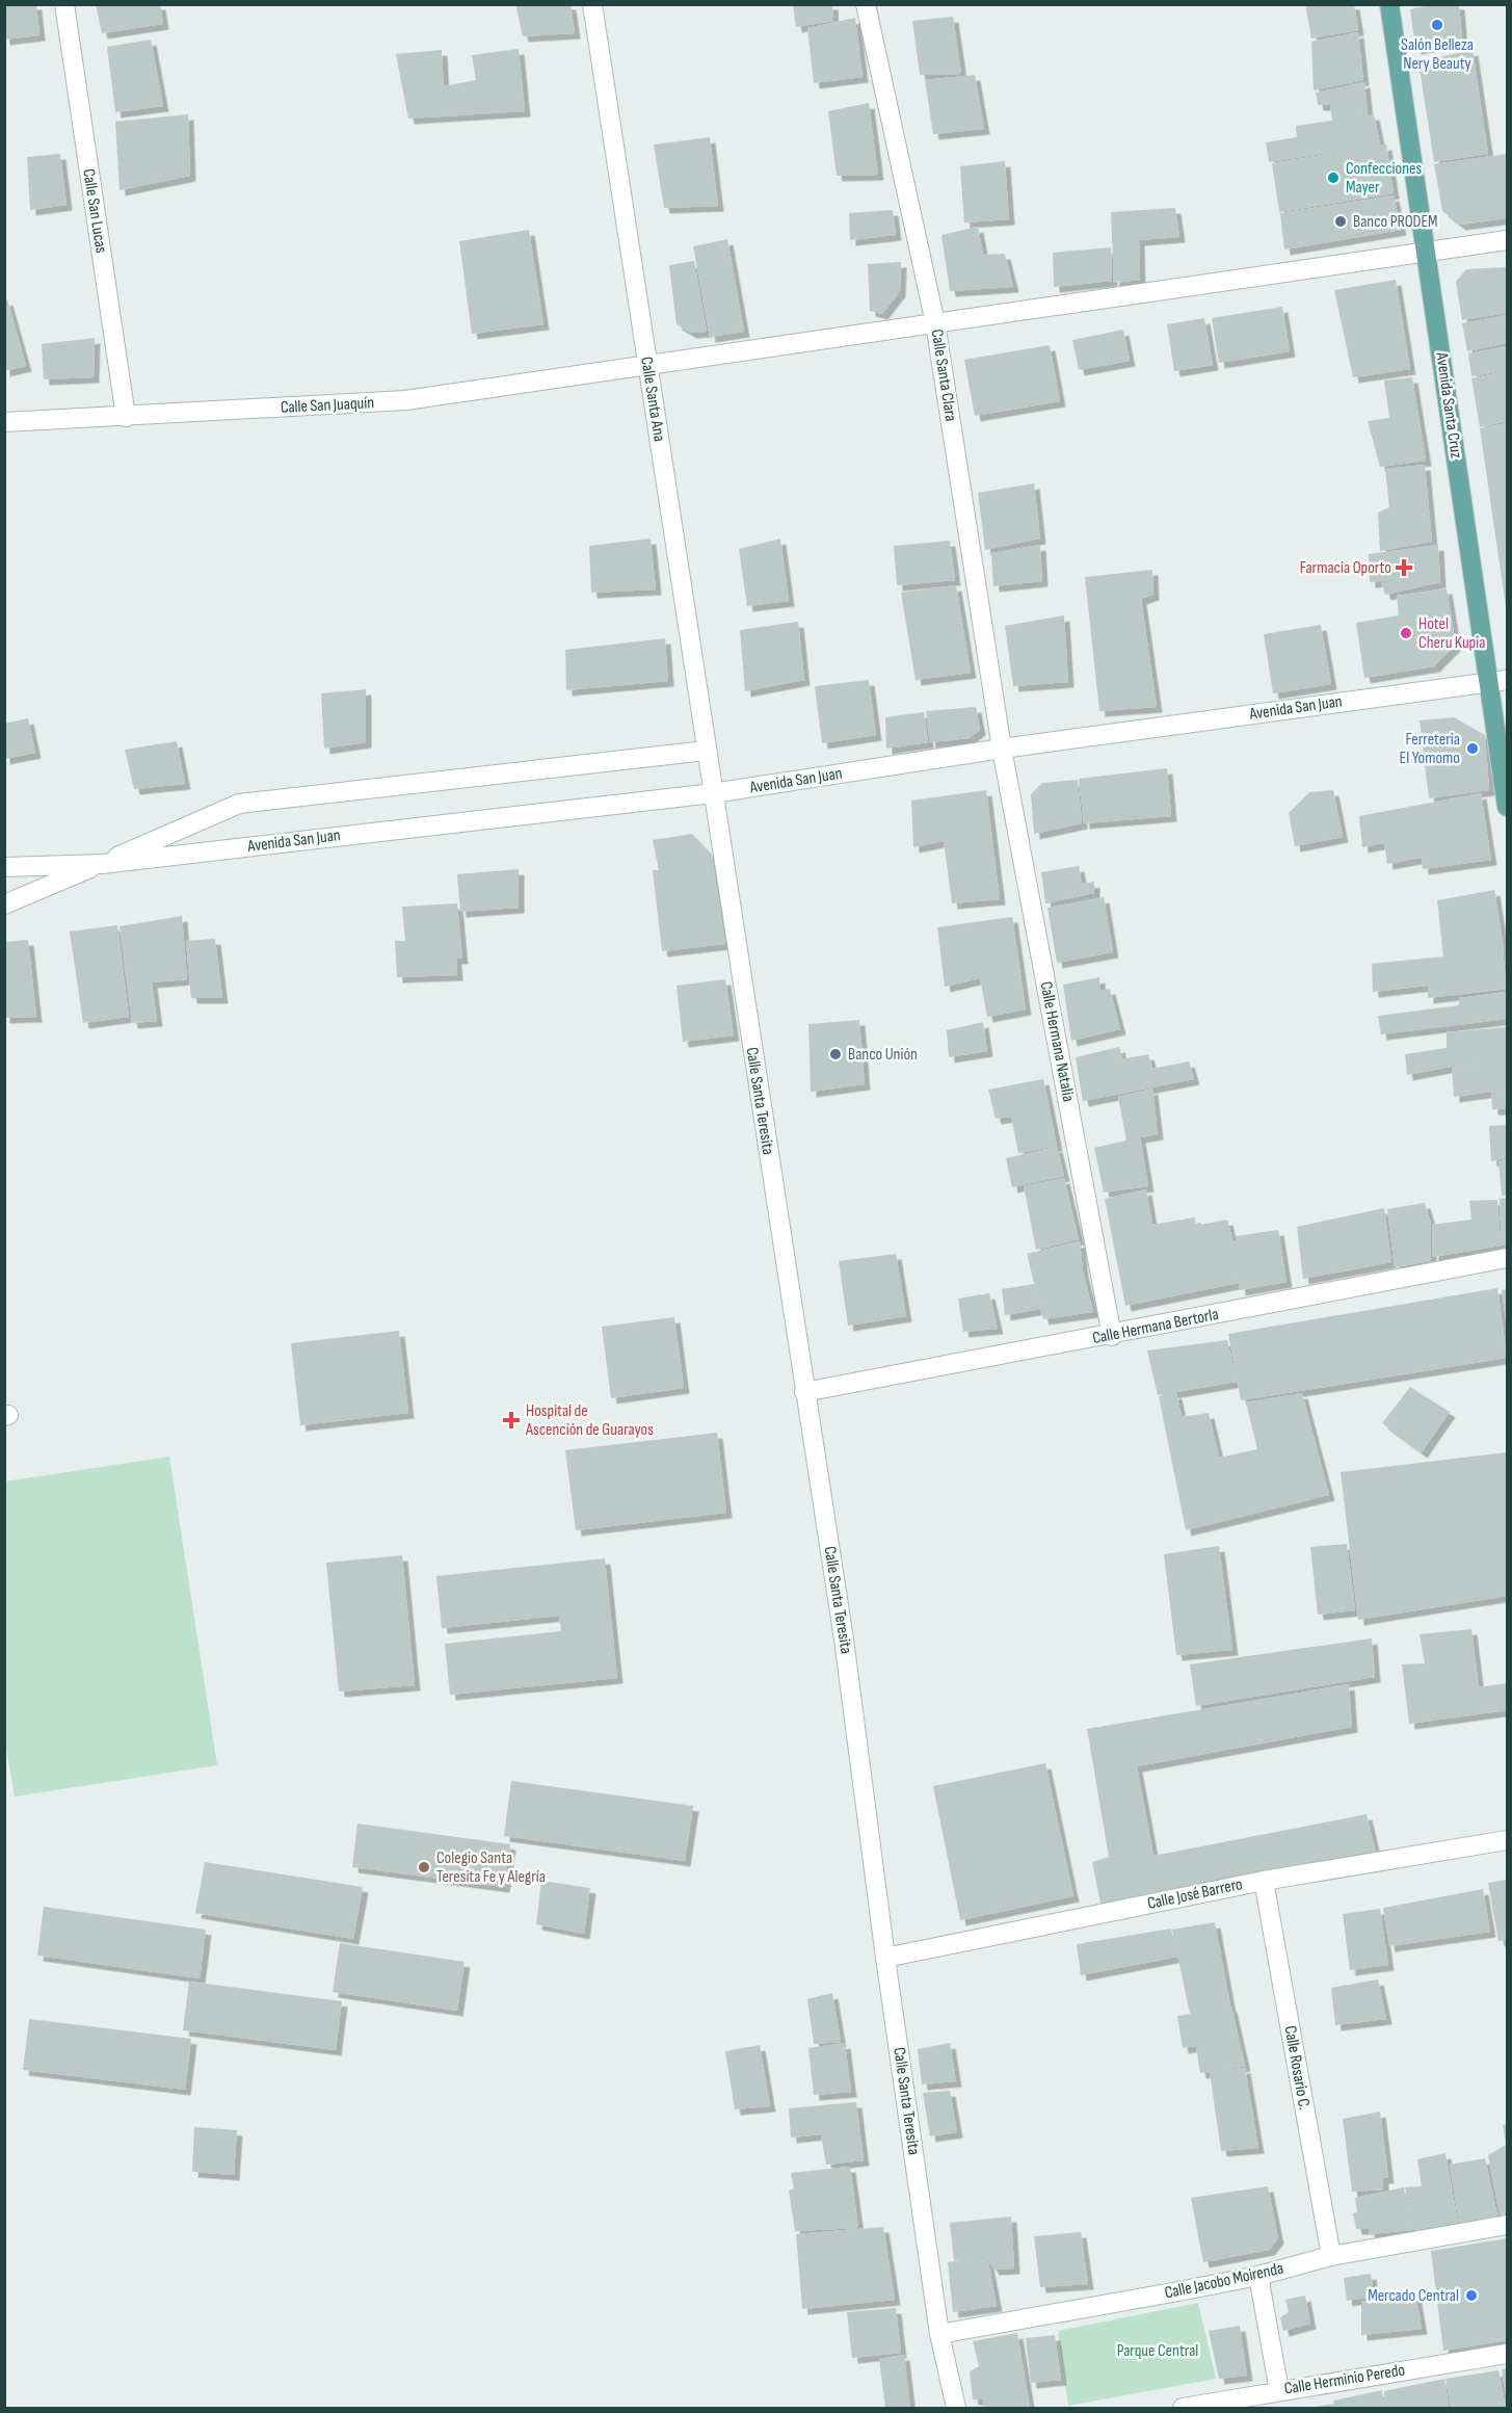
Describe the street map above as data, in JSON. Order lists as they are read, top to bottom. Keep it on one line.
{"streets":{"main road":["Avenida Santa Cruz"],"street":["Calle San Lucas","Calle Santa Clara","Calle Santa Ana","Calle San Juaquín","Avenida San Juan","Calle Hermana Natalia","Calle Santa Teresita","Calle Hermana Bertorla","Calle José Barrero","Calle Rosario C.","Calle Jacobo Moirenda","Calle Herminio Peredo"]},"crossings":[["Calle San Lucas","Calle San Juaquín"],["Calle Santa Clara","Calle San Juaquín"],["Calle Santa Clara","Avenida San Juan"],["Calle Santa Clara","Calle Hermana Natalia"],["Calle Santa Ana","Calle San Juaquín"],["Calle Santa Ana","Avenida San Juan"],["Calle Santa Ana","Calle Santa Teresita"],["Calle San Juaquín","Avenida Santa Cruz"],["Avenida Santa Cruz","Avenida San Juan"],["Avenida San Juan","Calle Hermana Natalia"],["Avenida San Juan","Calle Santa Teresita"],["Calle Hermana Natalia","Calle Hermana Bertorla"],["Calle Santa Teresita","Calle Hermana Bertorla"],["Calle Santa Teresita","Calle José Barrero"],["Calle Santa Teresita","Calle Jacobo Moirenda"],["Calle José Barrero","Calle Rosario C."],["Calle Rosario C.","Calle Jacobo Moirenda"]],"parks":["Parque Central"],"places":{"other":["Salón Belleza Nery Beauty","Confecciones Mayer","Banco PRODEM","Hotel Cheru Kupia","Ferreteria El Yomomo","Banco Unión","Colegio Santa Teresita Fe y Alegría","Mercado Central"],"health":["Farmacia Oporto","Hospital de Ascención de Guarayos"]}}
